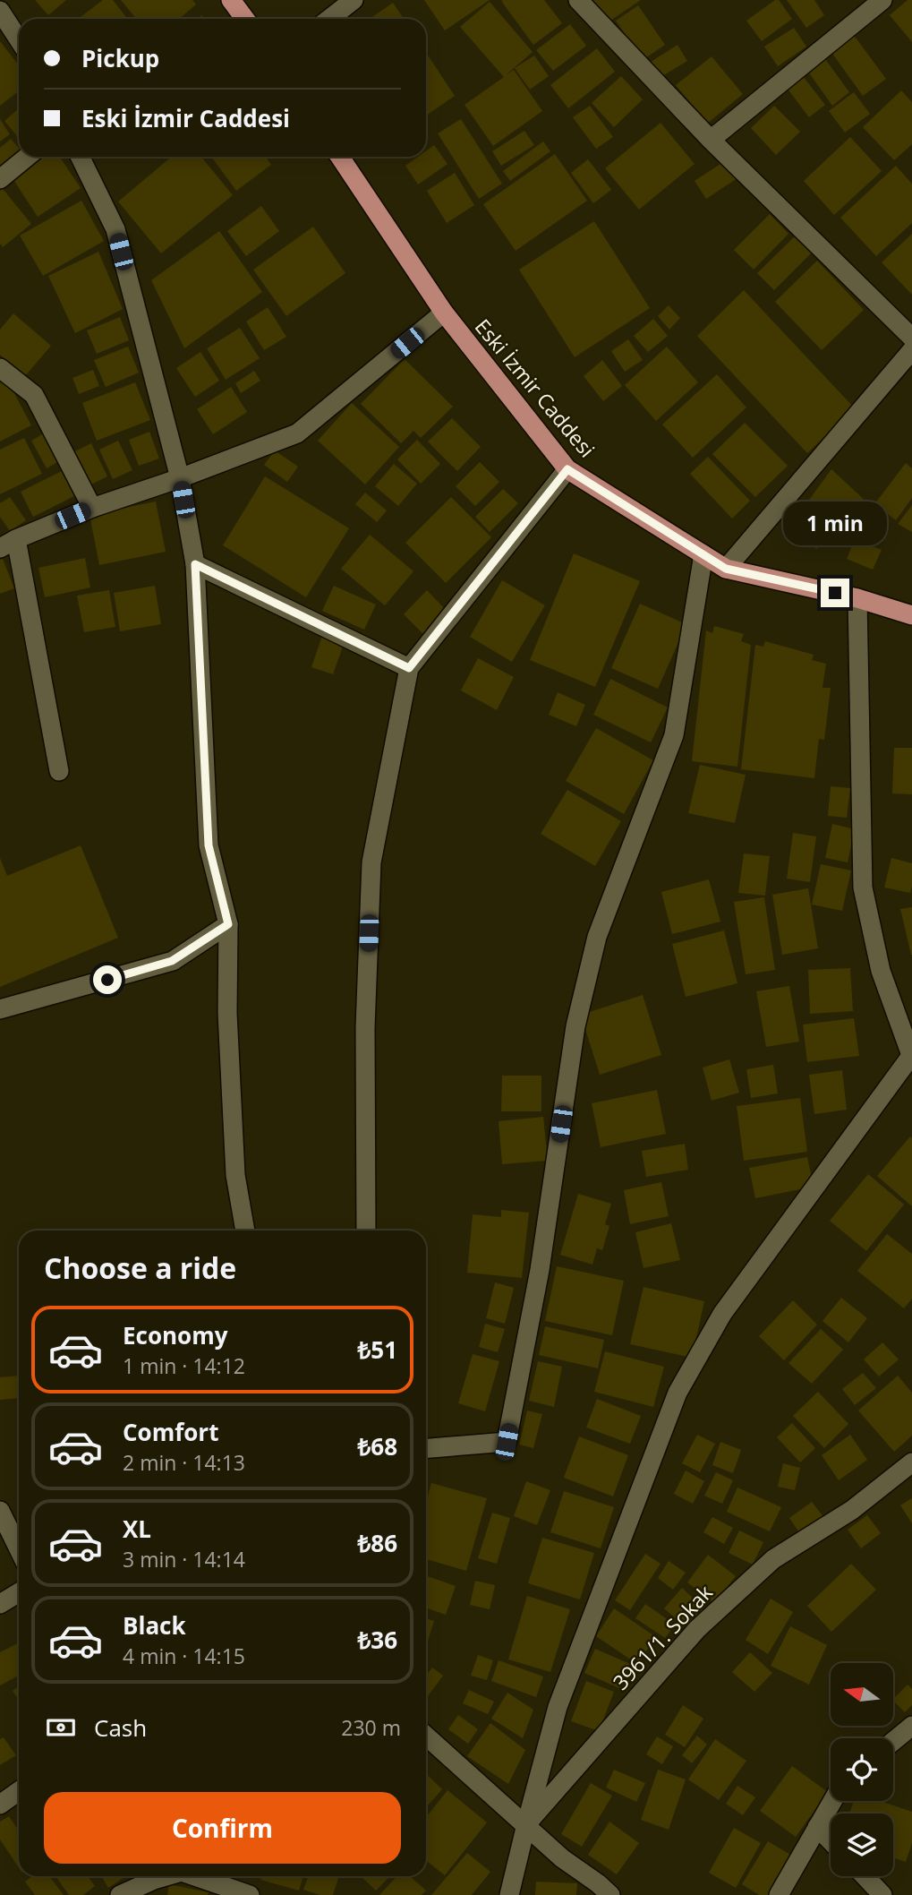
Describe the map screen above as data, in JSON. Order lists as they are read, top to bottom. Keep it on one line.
{"streets":{"main road":["Eski İzmir Caddesi"],"street":["3961/1. Sokak"]},"north":"left","page":{"banner":["Pickup","Eski İzmir Caddesi"],"bubble":"1 min","heading":"Choose a ride","list":[{"name":"Economy","note":"1 min · 14:12","value":"₺51"},{"name":"Comfort","note":"2 min · 14:13","value":"₺68"},{"name":"XL","note":"3 min · 14:14","value":"₺86"},{"name":"Black","note":"4 min · 14:15","value":"₺36"}],"pay":["Cash","230 m"],"buttons":"Confirm"}}
